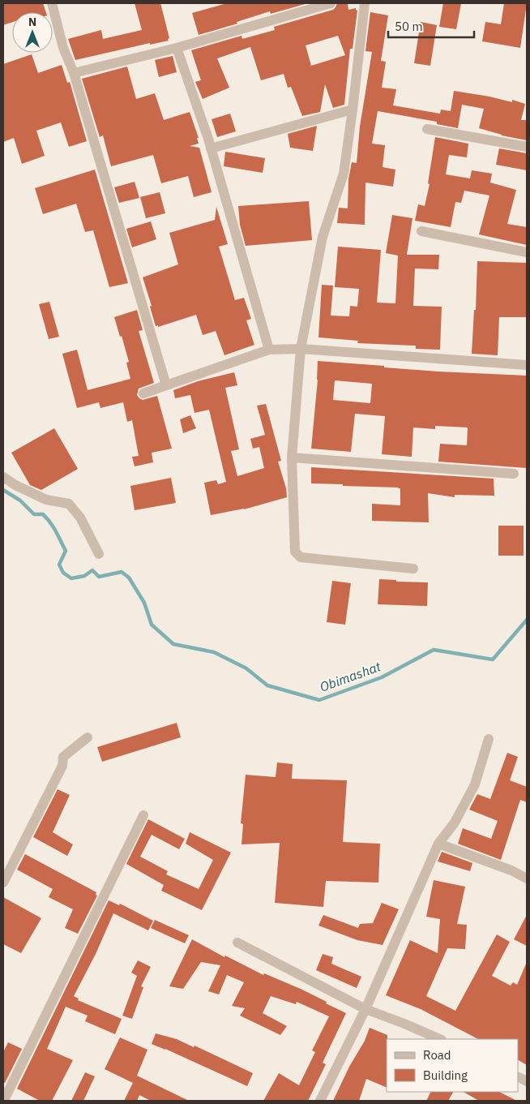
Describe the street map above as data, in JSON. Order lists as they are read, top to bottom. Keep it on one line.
{"water":["Obimashat"],"legend":["Road","Building"],"scale_bar":"50 m","north":"top"}
